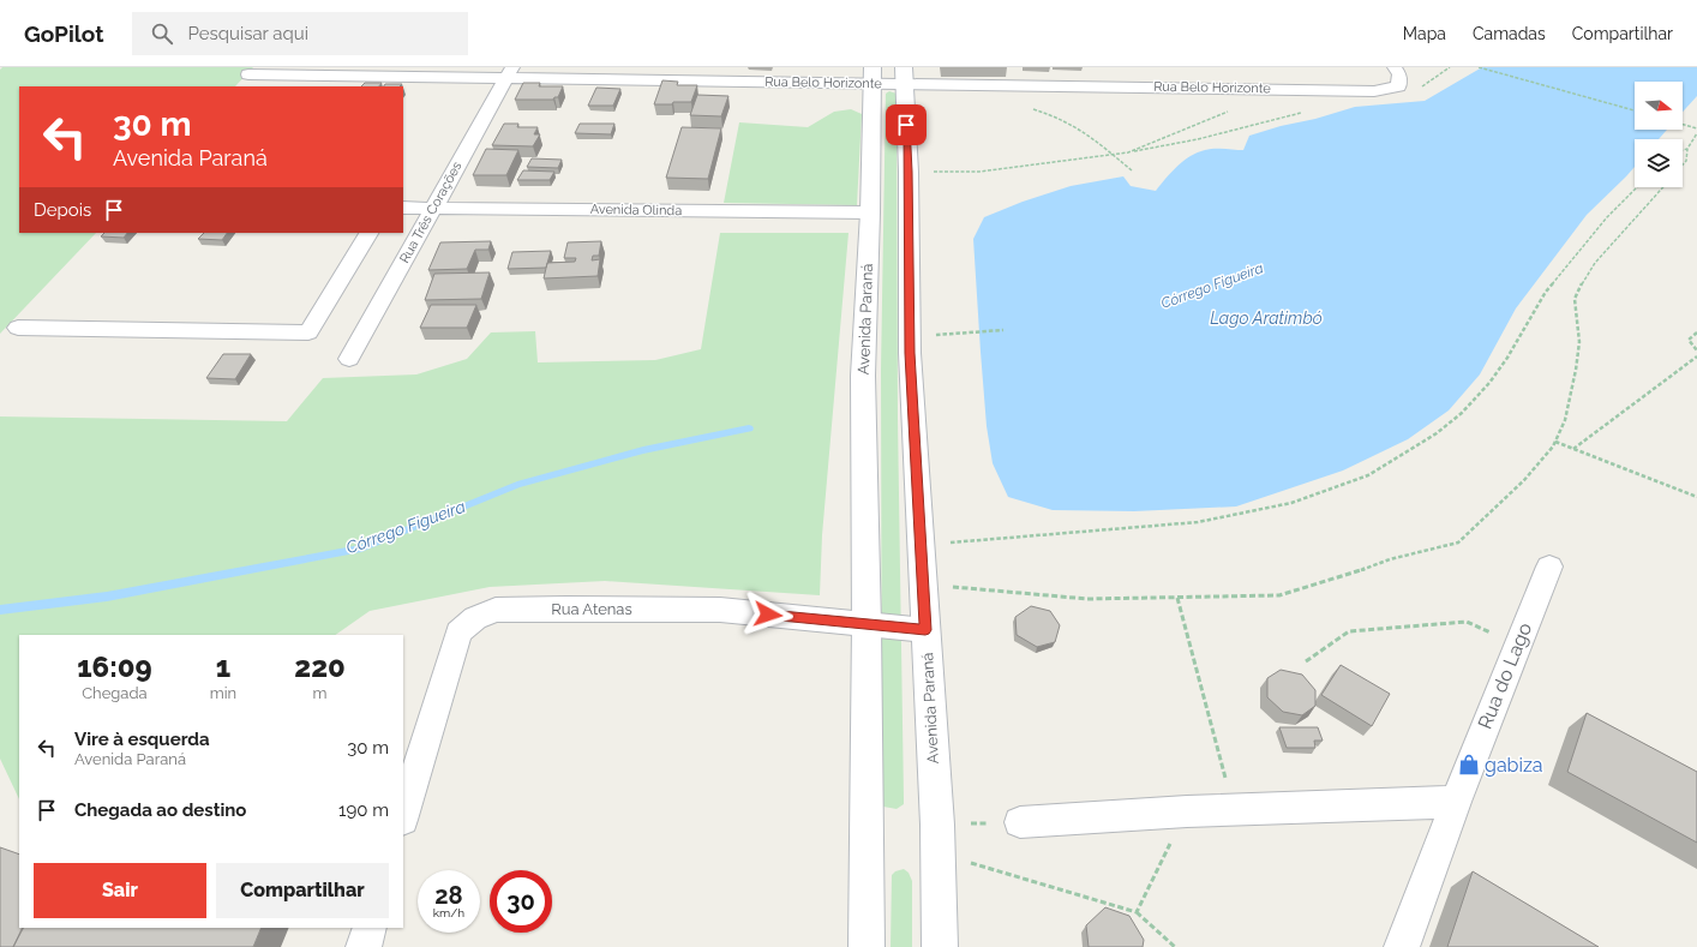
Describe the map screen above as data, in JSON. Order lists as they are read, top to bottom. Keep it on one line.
{"streets":{"main road":["Avenida Paraná"],"street":["Rua Belo Horizonte","Avenida Olinda","Rua Três Corações","Rua Atenas","Rua do Lago"]},"crossings":[["Rua Belo Horizonte","Rua Três Corações"],["Rua Belo Horizonte","Avenida Paraná"],["Avenida Olinda","Rua Três Corações"],["Avenida Olinda","Avenida Paraná"],["Avenida Paraná","Rua Atenas"]],"water":["Córrego Figueira","Lago Aratimbó"],"places":{"shop":["gabiza"]},"north":"right","page":{"header":"GoPilot","search":"Pesquisar aqui","nav":["Mapa","Camadas","Compartilhar"],"turn":["30 m","Avenida Paraná"],"then":"Depois","eta":["16:09","Chegada","1","min","220","m"],"list":[{"name":"Vire à esquerda","note":"Avenida Paraná","value":"30 m"},{"name":"Chegada ao destino","value":"190 m"}],"buttons":["Sair","Compartilhar"],"speed":"28 km/h","limit":"30"}}
